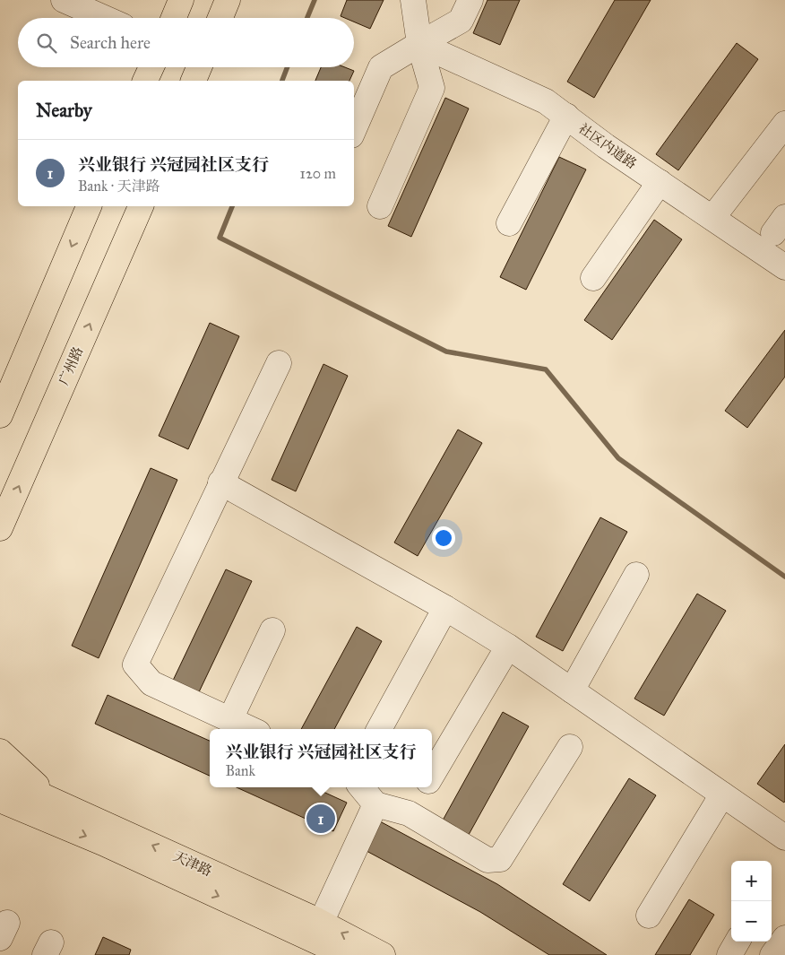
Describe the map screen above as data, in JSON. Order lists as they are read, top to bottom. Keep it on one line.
{"streets":{"main road":["广州路","天津路"],"street":["社区内道路"]},"page":{"search":"Search here","heading":"Nearby","list":[{"mark":"1","name":"兴业银行 兴冠园社区支行","note":"Bank · 天津路","value":"120 m"}],"popup":["兴业银行 兴冠园社区支行","Bank"],"pins":"1","map_buttons":["+","−"]}}
